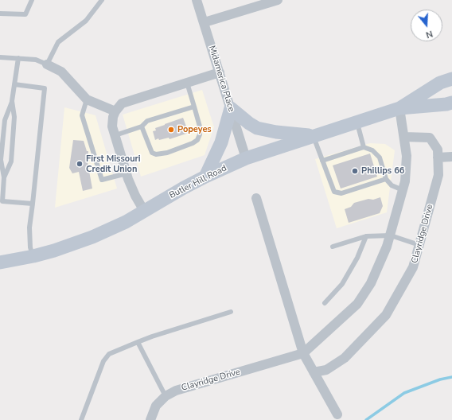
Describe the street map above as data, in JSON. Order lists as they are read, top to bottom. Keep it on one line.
{"streets":{"main road":["Butler Hill Road"],"street":["Midamerica Place","Clayridge Drive"]},"crossings":[["Midamerica Place","Butler Hill Road"],["Butler Hill Road","Clayridge Drive"]],"places":["Popeyes","First Missouri Credit Union","Phillips 66"],"north":"bottom"}
